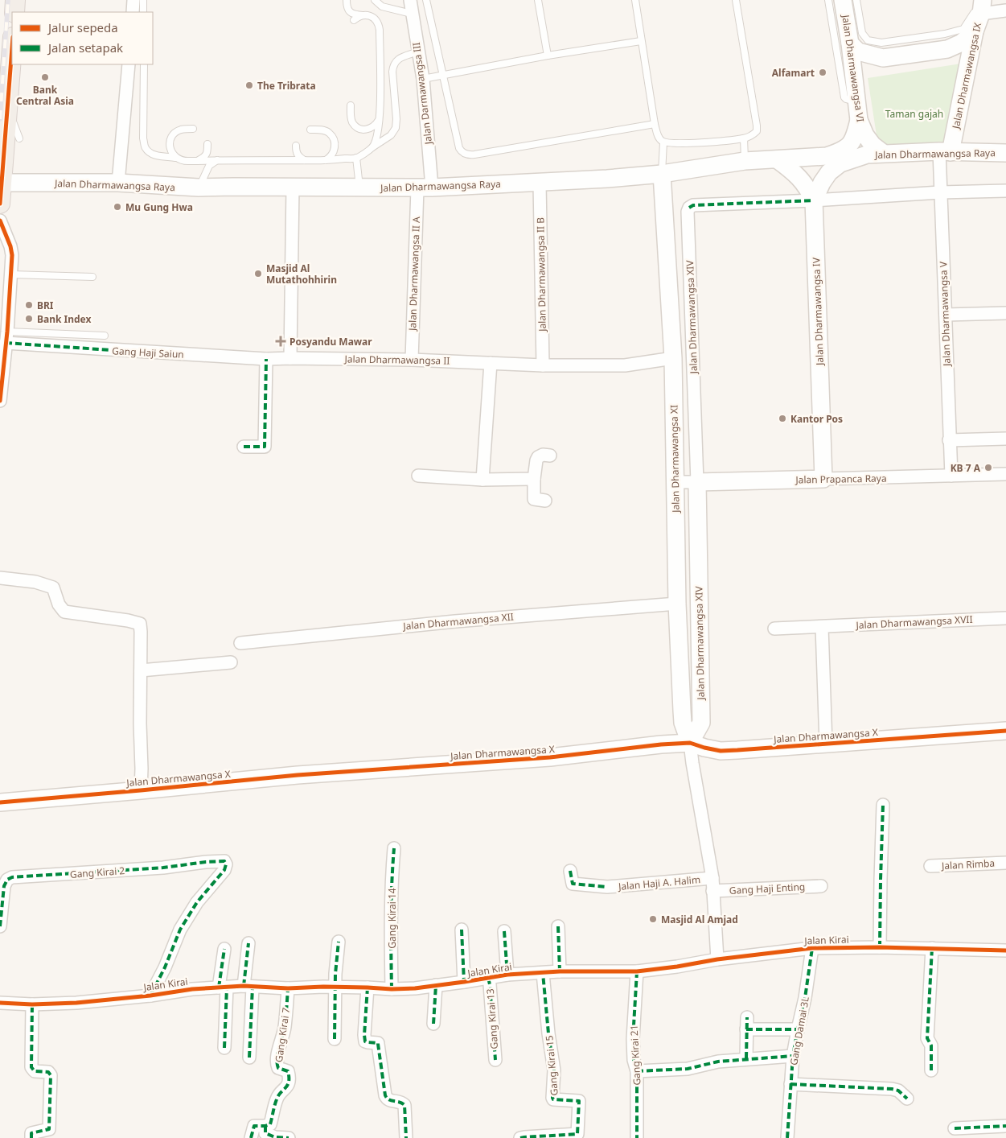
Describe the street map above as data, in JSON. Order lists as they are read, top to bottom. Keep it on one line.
{"streets":{"street":["Jalan Dharmawangsa VI","Jalan Dharmawangsa IX","Jalan Darmawangsa III","Jalan Dharmawangsa Raya","Jalan Dharmawangsa II A","Jalan Dharmawangsa II B","Jalan Dharmawangsa IV","Jalan Dharmawangsa V","Jalan Dharmawangsa XIV","Gang Haji Saiun","Jalan Dharmawangsa II","Jalan Dharmawangsa XI","Jalan Prapanca Raya","Jalan Dharmawangsa XII","Jalan Dharmawangsa XVII","Jalan Dharmawangsa X","Jalan Rimba","Gang Kirai 2","Jalan Haji A. Halim","Gang Haji Enting","Gang Kirai 14","Jalan Kirai","Gang Kirai 13","Gang Damai 3L","Gang Kirai 7","Gang Kirai 21","Gang Kirai 15"]},"crossings":[["Jalan Dharmawangsa VI","Jalan Dharmawangsa Raya"],["Jalan Dharmawangsa IX","Jalan Dharmawangsa Raya"],["Jalan Dharmawangsa IX","Jalan Dharmawangsa V"],["Jalan Darmawangsa III","Jalan Dharmawangsa Raya"],["Jalan Darmawangsa III","Jalan Dharmawangsa II A"],["Jalan Dharmawangsa Raya","Jalan Dharmawangsa II A"],["Jalan Dharmawangsa Raya","Jalan Dharmawangsa II B"],["Jalan Dharmawangsa Raya","Jalan Dharmawangsa IV"],["Jalan Dharmawangsa Raya","Jalan Dharmawangsa V"],["Jalan Dharmawangsa Raya","Jalan Dharmawangsa XIV"],["Jalan Dharmawangsa Raya","Jalan Dharmawangsa XI"],["Jalan Dharmawangsa II A","Jalan Dharmawangsa II"],["Jalan Dharmawangsa II B","Jalan Dharmawangsa II"],["Jalan Dharmawangsa IV","Jalan Dharmawangsa XIV"],["Jalan Dharmawangsa IV","Jalan Prapanca Raya"],["Jalan Dharmawangsa V","Jalan Dharmawangsa XIV"],["Jalan Dharmawangsa V","Jalan Prapanca Raya"],["Jalan Dharmawangsa XIV","Jalan Dharmawangsa XI"],["Jalan Dharmawangsa XIV","Jalan Prapanca Raya"],["Jalan Dharmawangsa XIV","Jalan Dharmawangsa X"],["Gang Haji Saiun","Jalan Dharmawangsa II"],["Jalan Dharmawangsa II","Jalan Dharmawangsa XI"],["Jalan Dharmawangsa XI","Jalan Prapanca Raya"],["Jalan Dharmawangsa XI","Jalan Dharmawangsa XII"],["Jalan Dharmawangsa XI","Jalan Dharmawangsa X"],["Gang Kirai 2","Jalan Kirai"],["Gang Kirai 14","Jalan Kirai"],["Jalan Kirai","Gang Kirai 13"],["Jalan Kirai","Gang Damai 3L"],["Jalan Kirai","Gang Kirai 7"],["Jalan Kirai","Gang Kirai 21"],["Jalan Kirai","Gang Kirai 15"]],"parks":["Taman gajah"],"places":{"other":["Alfamart","Bank Central Asia","The Tribrata","Mu Gung Hwa","Masjid Al Mutathohhirin","BRI","Bank Index","Kantor Pos","KB 7 A","Masjid Al Amjad"],"health":["Posyandu Mawar"]},"legend":["Jalur sepeda","Jalan setapak"]}
